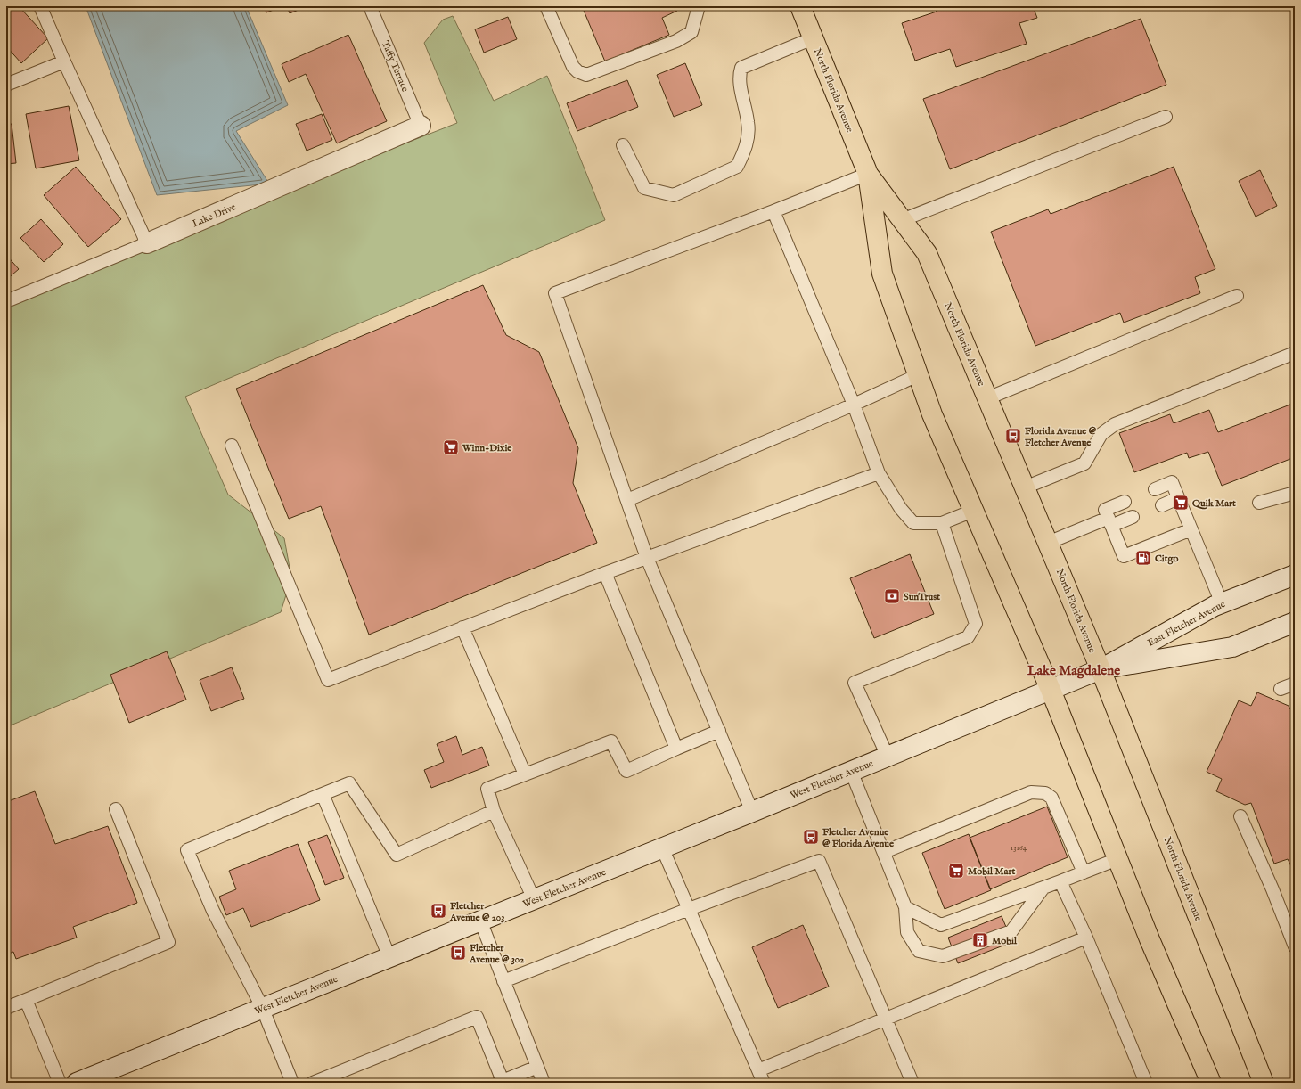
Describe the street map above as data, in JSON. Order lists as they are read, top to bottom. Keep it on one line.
{"streets":{"main road":["North Florida Avenue","Lake Drive","East Fletcher Avenue","West Fletcher Avenue"],"lane":["Taffy Terrace"]},"crossings":[["Taffy Terrace","Lake Drive"],["North Florida Avenue","East Fletcher Avenue"],["North Florida Avenue","West Fletcher Avenue"],["East Fletcher Avenue","West Fletcher Avenue"]],"districts":["Lake Magdalene"],"places":{"bus stop":["Florida Avenue @ Fletcher Avenue","Fletcher Avenue @ Florida Avenue","Fletcher Avenue @ 203","Fletcher Avenue @ 302"],"supermarket":["Winn-Dixie","Quik Mart","Mobil Mart"],"fuel station":["Citgo"],"bank":["SunTrust"],"building":["Mobil"]},"house_numbers":["13164"]}
